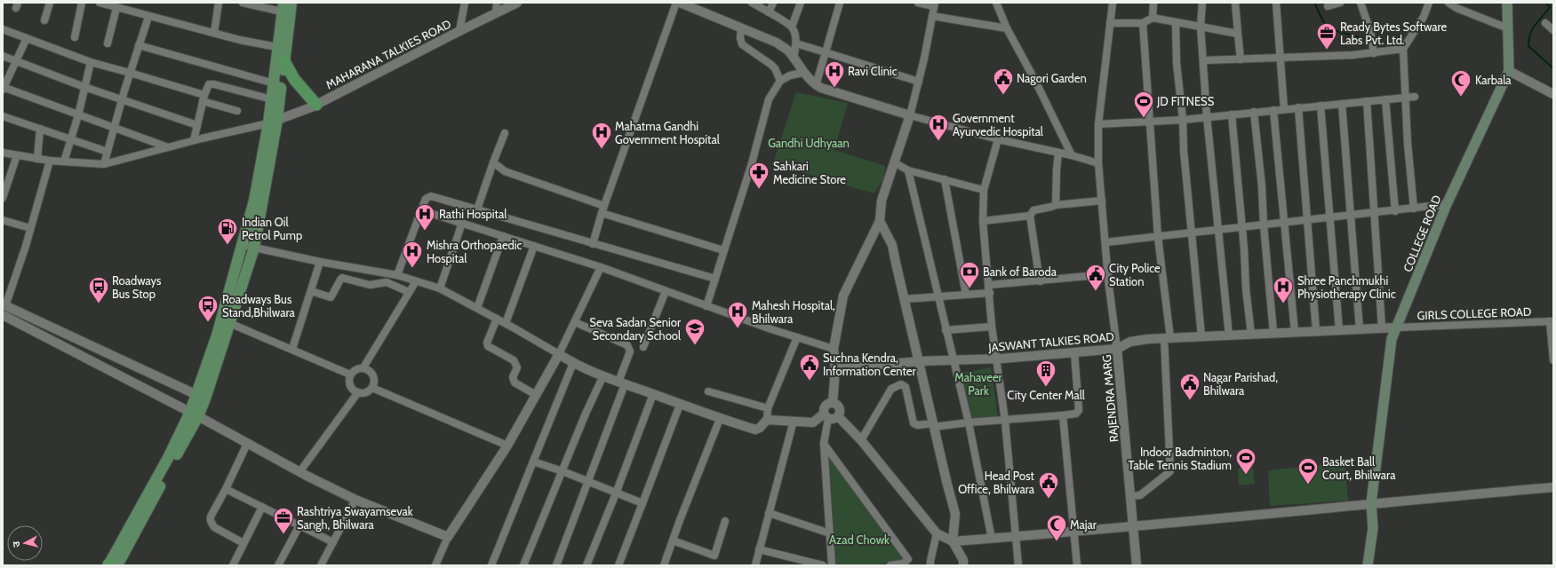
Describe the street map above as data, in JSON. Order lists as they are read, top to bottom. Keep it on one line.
{"streets":{"main road":["COLLEGE ROAD"],"street":["MAHARANA TALKIES ROAD","GIRLS COLLEGE ROAD","JASWANT TALKIES ROAD","RAJENDRA MARG"]},"crossings":[["COLLEGE ROAD","GIRLS COLLEGE ROAD"],["COLLEGE ROAD","JASWANT TALKIES ROAD"],["GIRLS COLLEGE ROAD","JASWANT TALKIES ROAD"],["JASWANT TALKIES ROAD","RAJENDRA MARG"]],"parks":["Gandhi Udhyaan","Mahaveer Park","Azad Chowk"],"places":{"office":["Ready Bytes Software Labs Pvt. Ltd.","Rashtriya Swayamsevak Sangh, Bhilwara"],"hospital":["Ravi Clinic","Government Ayurvedic Hospital","Mahatma Gandhi Government Hospital","Rathi Hospital","Mishra Orthopaedic Hospital","Shree Panchmukhi Physiotherapy Clinic","Mahesh Hospital, Bhilwara"],"public building":["Nagori Garden","City Police Station","Suchna Kendra, Information Center","Nagar Parishad, Bhilwara","Head Post Office, Bhilwara"],"mosque":["Karbala","Majar"],"sports":["JD FITNESS","Indoor Badminton, Table Tennis Stadium","Basket Ball Court, Bhilwara"],"pharmacy":["Sahkari Medicine Store"],"fuel station":["Indian Oil Petrol Pump"],"bank":["Bank of Baroda"],"bus stop":["Roadways Bus Stop","Roadways Bus Stand,Bhilwara"],"school or university":["Seva Sadan Senior Secondary School"],"building":["City Center Mall"]},"north":"left"}
